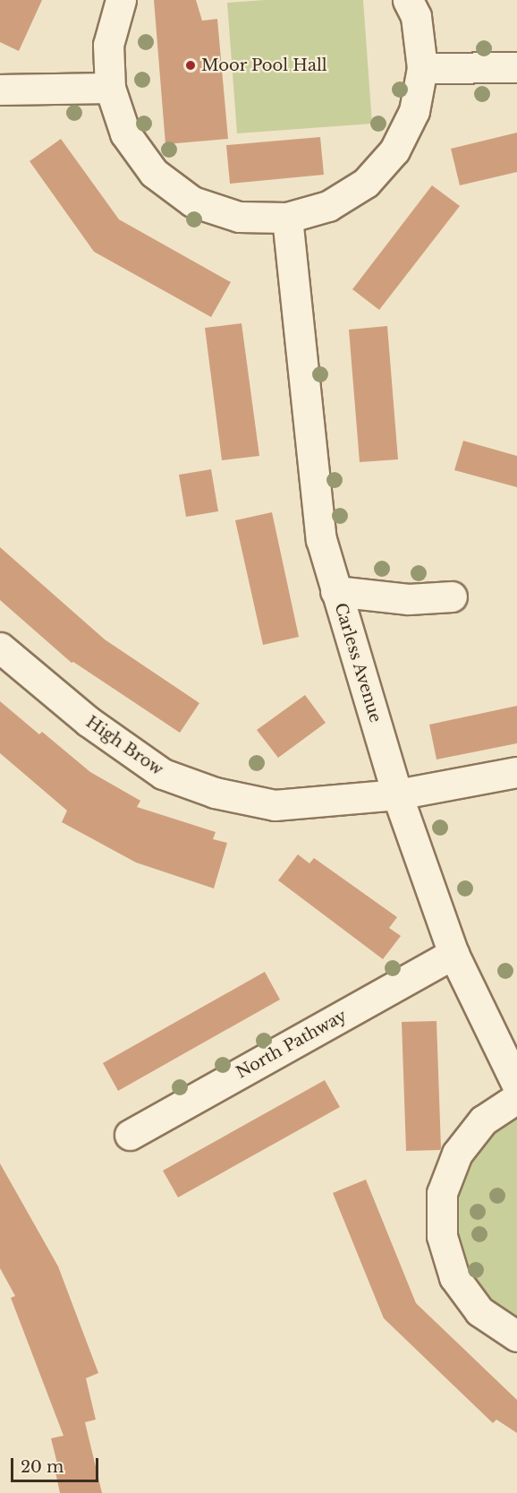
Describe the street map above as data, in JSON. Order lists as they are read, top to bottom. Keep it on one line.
{"streets":{"street":["Carless Avenue","High Brow","North Pathway"]},"crossings":[["Carless Avenue","High Brow"],["Carless Avenue","North Pathway"]],"places":["Moor Pool Hall"],"scale_bar":"20 m"}
